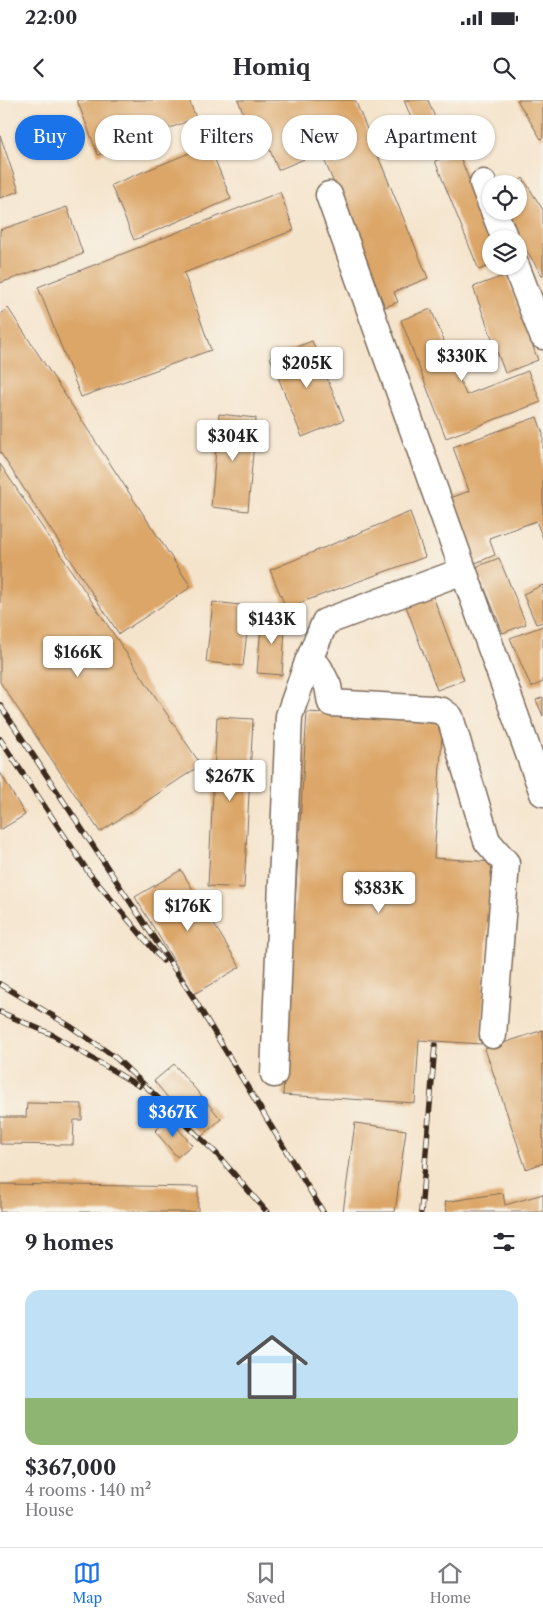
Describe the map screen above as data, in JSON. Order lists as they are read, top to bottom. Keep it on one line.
{"page":{"status":"22:00","header":"Homiq","chip":["Buy","Rent","Filters","New","Apartment"],"price":["$330K","$205K","$304K","$143K","$166K","$267K","$383K","$176K","$367K"],"heading":"9 homes","list":[{"name":"$367,000","note":"4 rooms · 140 m² · House"}],"tabs":["Map","Saved","Home"]}}
